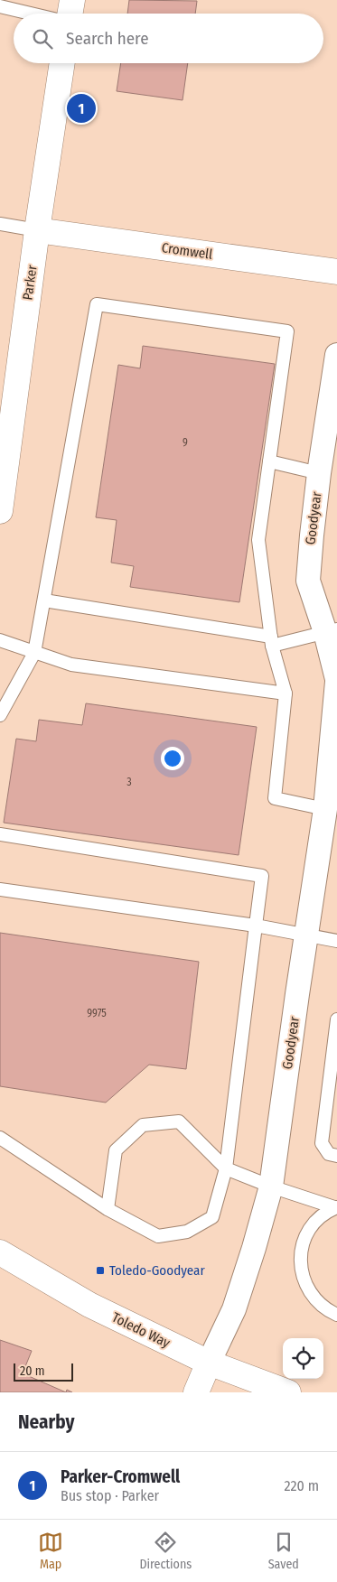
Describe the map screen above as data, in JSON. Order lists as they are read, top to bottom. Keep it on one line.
{"streets":{"street":["Cromwell","Parker","Goodyear","Toledo Way"]},"crossings":[["Cromwell","Parker"],["Goodyear","Toledo Way"]],"places":{"transit":["Toledo-Goodyear"]},"house_numbers":["9","3","9975"],"scale_bar":"20 m","page":{"search":"Search here","pins":"1","scale":"20 m","heading":"Nearby","list":[{"mark":"1","name":"Parker-Cromwell","note":"Bus stop · Parker","value":"220 m"}],"nav":["Map","Directions","Saved"]}}
